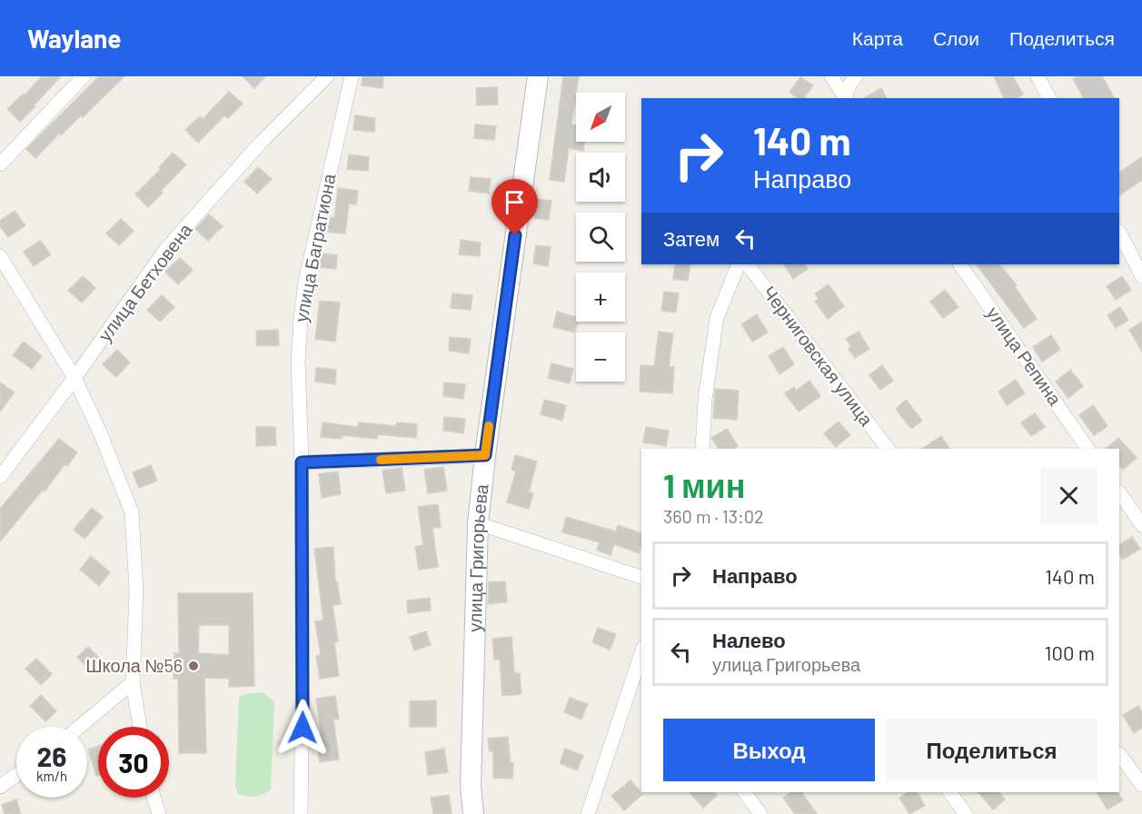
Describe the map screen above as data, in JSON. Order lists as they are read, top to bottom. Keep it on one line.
{"streets":{"main road":["улица Григорьева"],"street":["улица Багратиона","улица Бетховена","Черниговская улица","улица Репина"]},"places":["Школа №56"],"north":"bottom left","page":{"header":"Waylane","nav":["Карта","Слои","Поделиться"],"map_buttons":["+","−"],"turn":["140 m","Направо"],"then":"Затем","heading":["1 мин","360 m · 13:02"],"list":[{"name":"Направо","value":"140 m"},{"name":"Налево","note":"улица Григорьева","value":"100 m"}],"buttons":["Выход","Поделиться"],"speed":"26 km/h","limit":"30"}}
